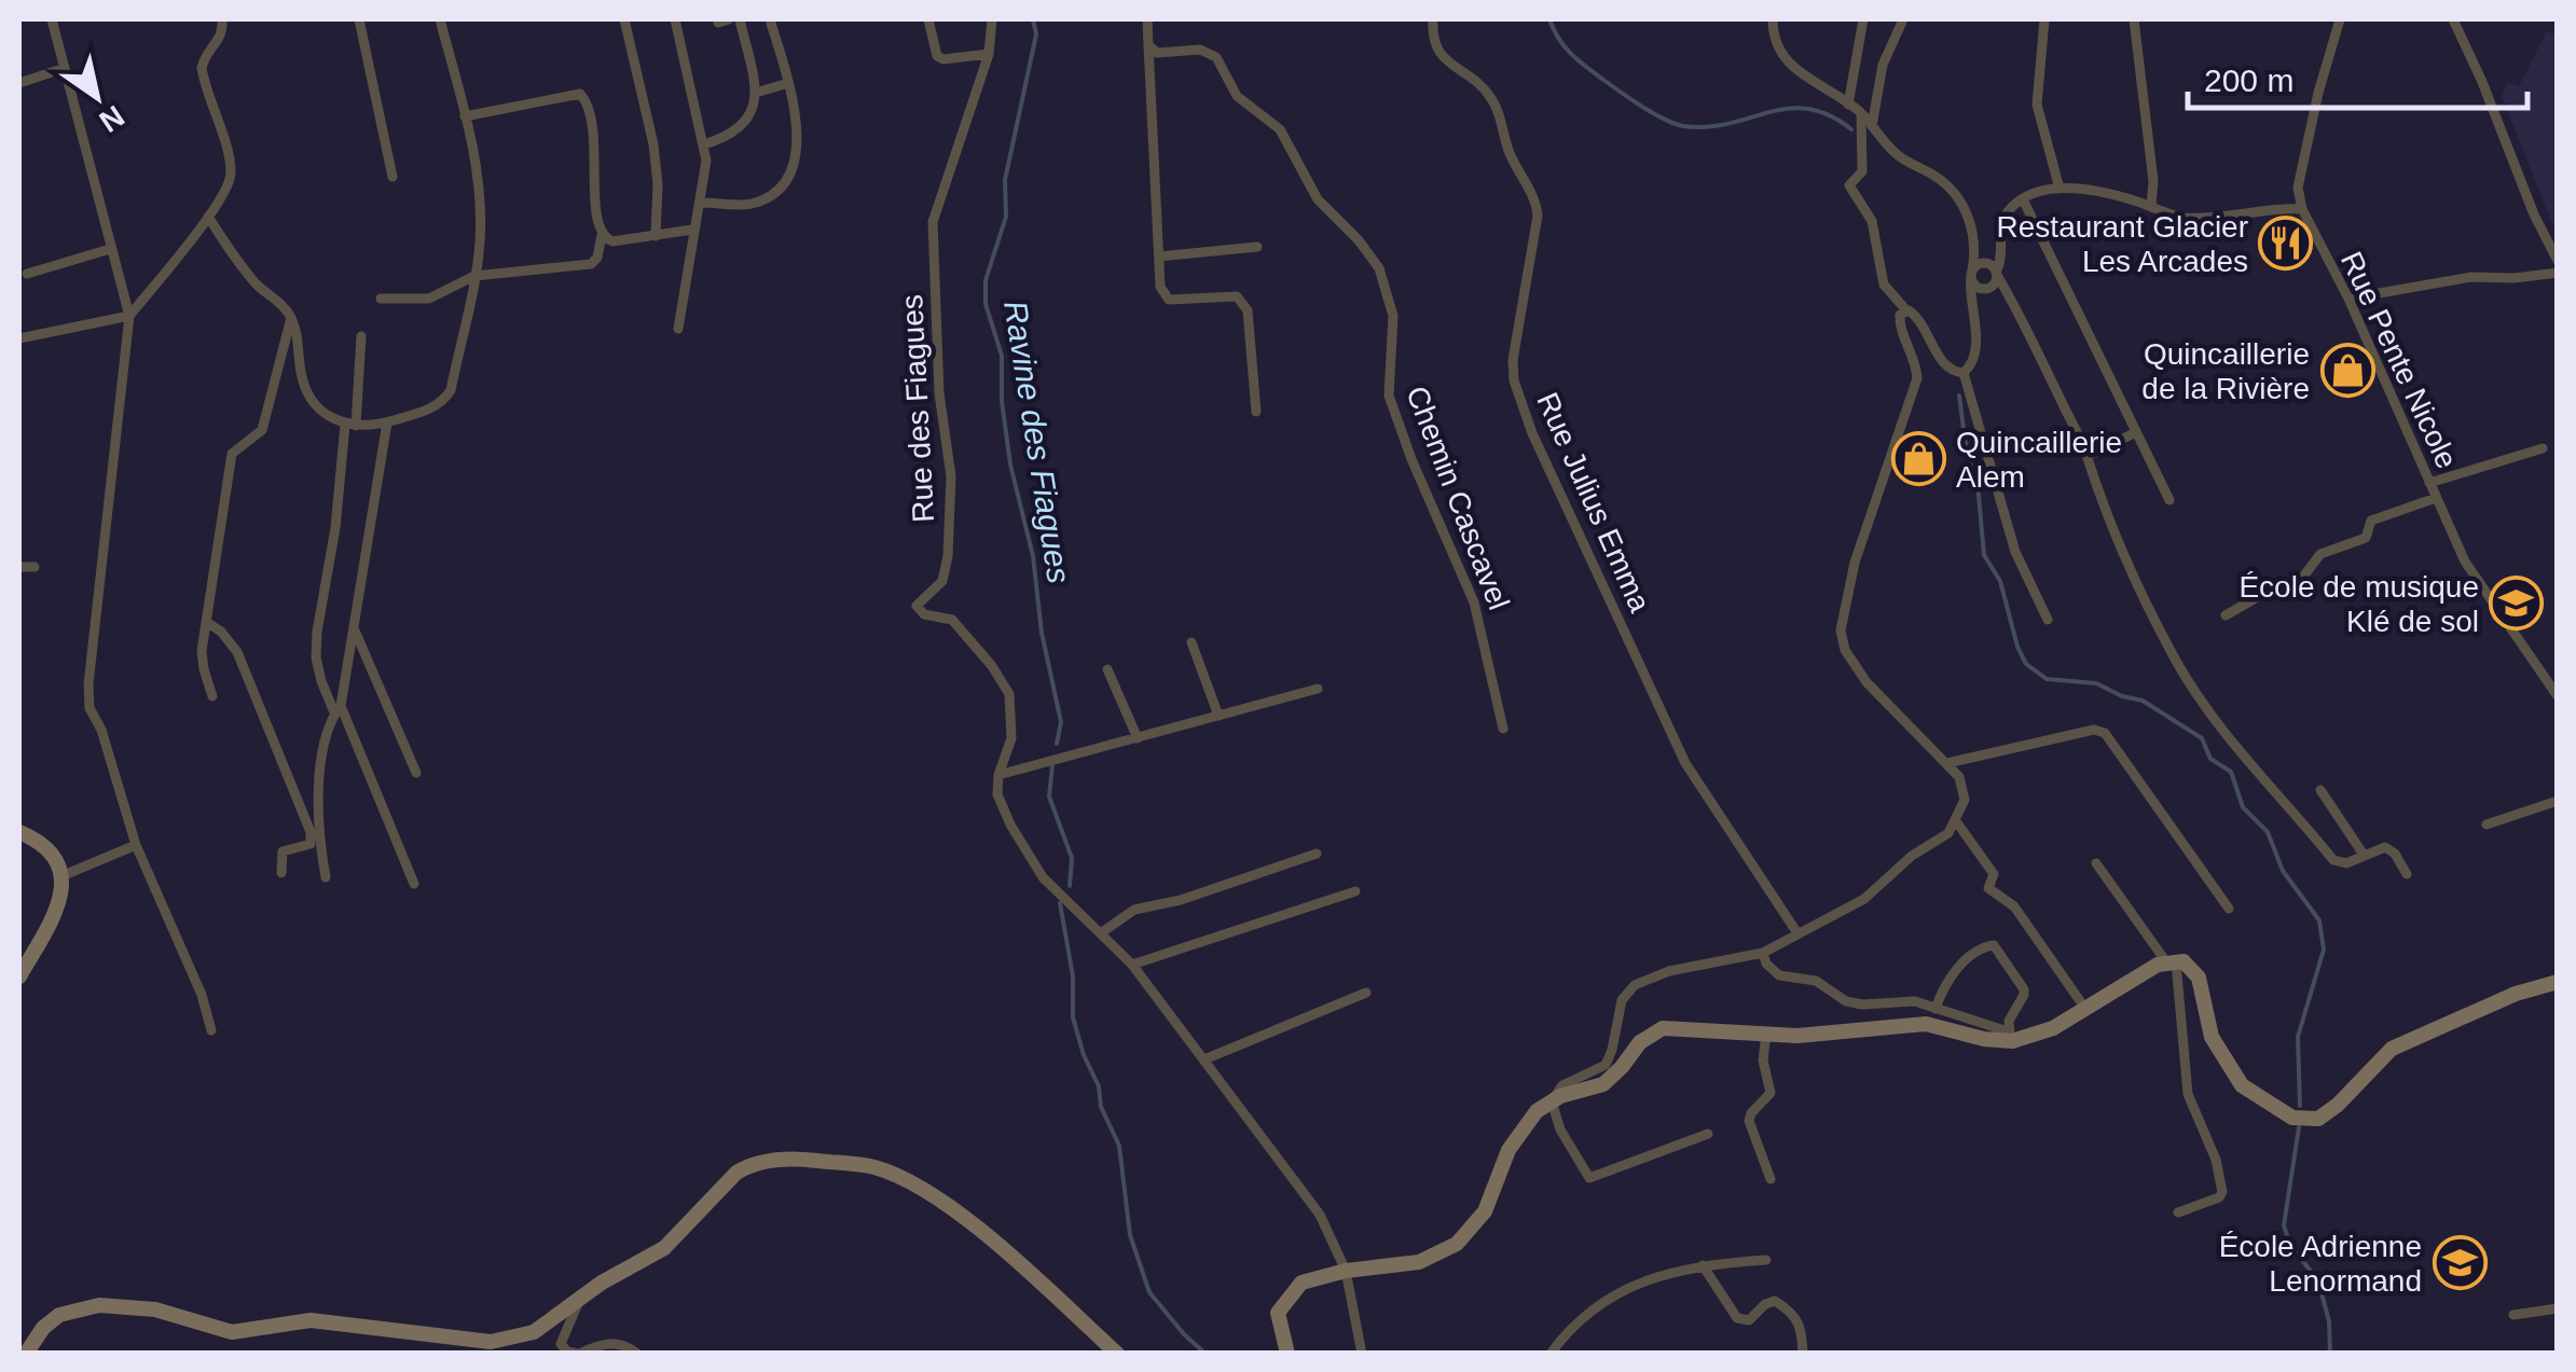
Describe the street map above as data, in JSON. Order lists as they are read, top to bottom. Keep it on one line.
{"streets":{"street":["Rue Pente Nicole","Rue des Fiagues","Chemin Cascavel","Rue Julius Emma"]},"water":["Ravine des Fiagues"],"places":{"restaurant":["Restaurant Glacier Les Arcades"],"shop":["Quincaillerie de la Rivière","Quincaillerie Alem"],"school or university":["École de musique Klé de sol","École Adrienne Lenormand"]},"scale_bar":"200 m","north":"bottom right"}
